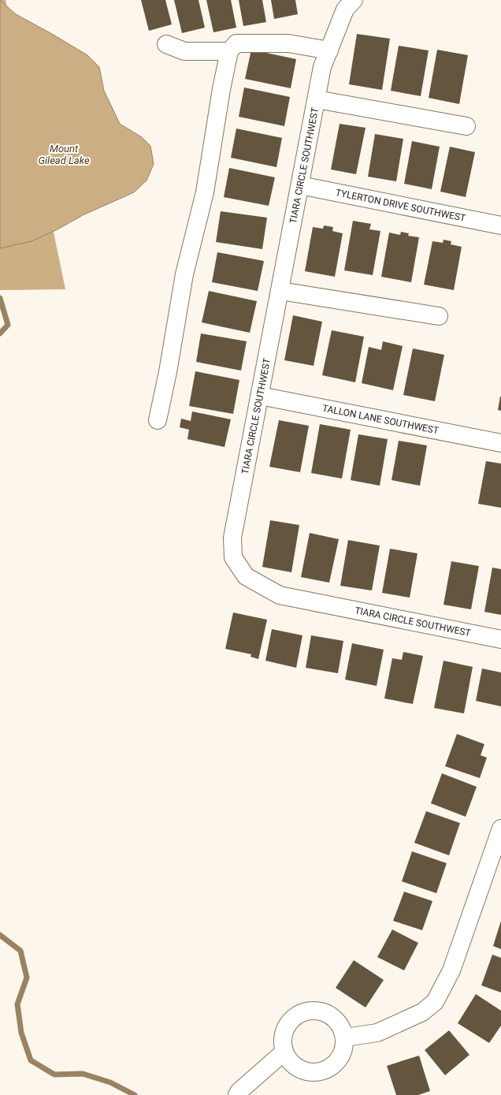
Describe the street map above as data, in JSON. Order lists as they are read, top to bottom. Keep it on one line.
{"streets":{"street":["TIARA CIRCLE SOUTHWEST","TYLERTON DRIVE SOUTHWEST","TALLON LANE SOUTHWEST"]},"crossings":[["TIARA CIRCLE SOUTHWEST","TYLERTON DRIVE SOUTHWEST"],["TIARA CIRCLE SOUTHWEST","TALLON LANE SOUTHWEST"]],"water":["Mount Gilead Lake"]}
